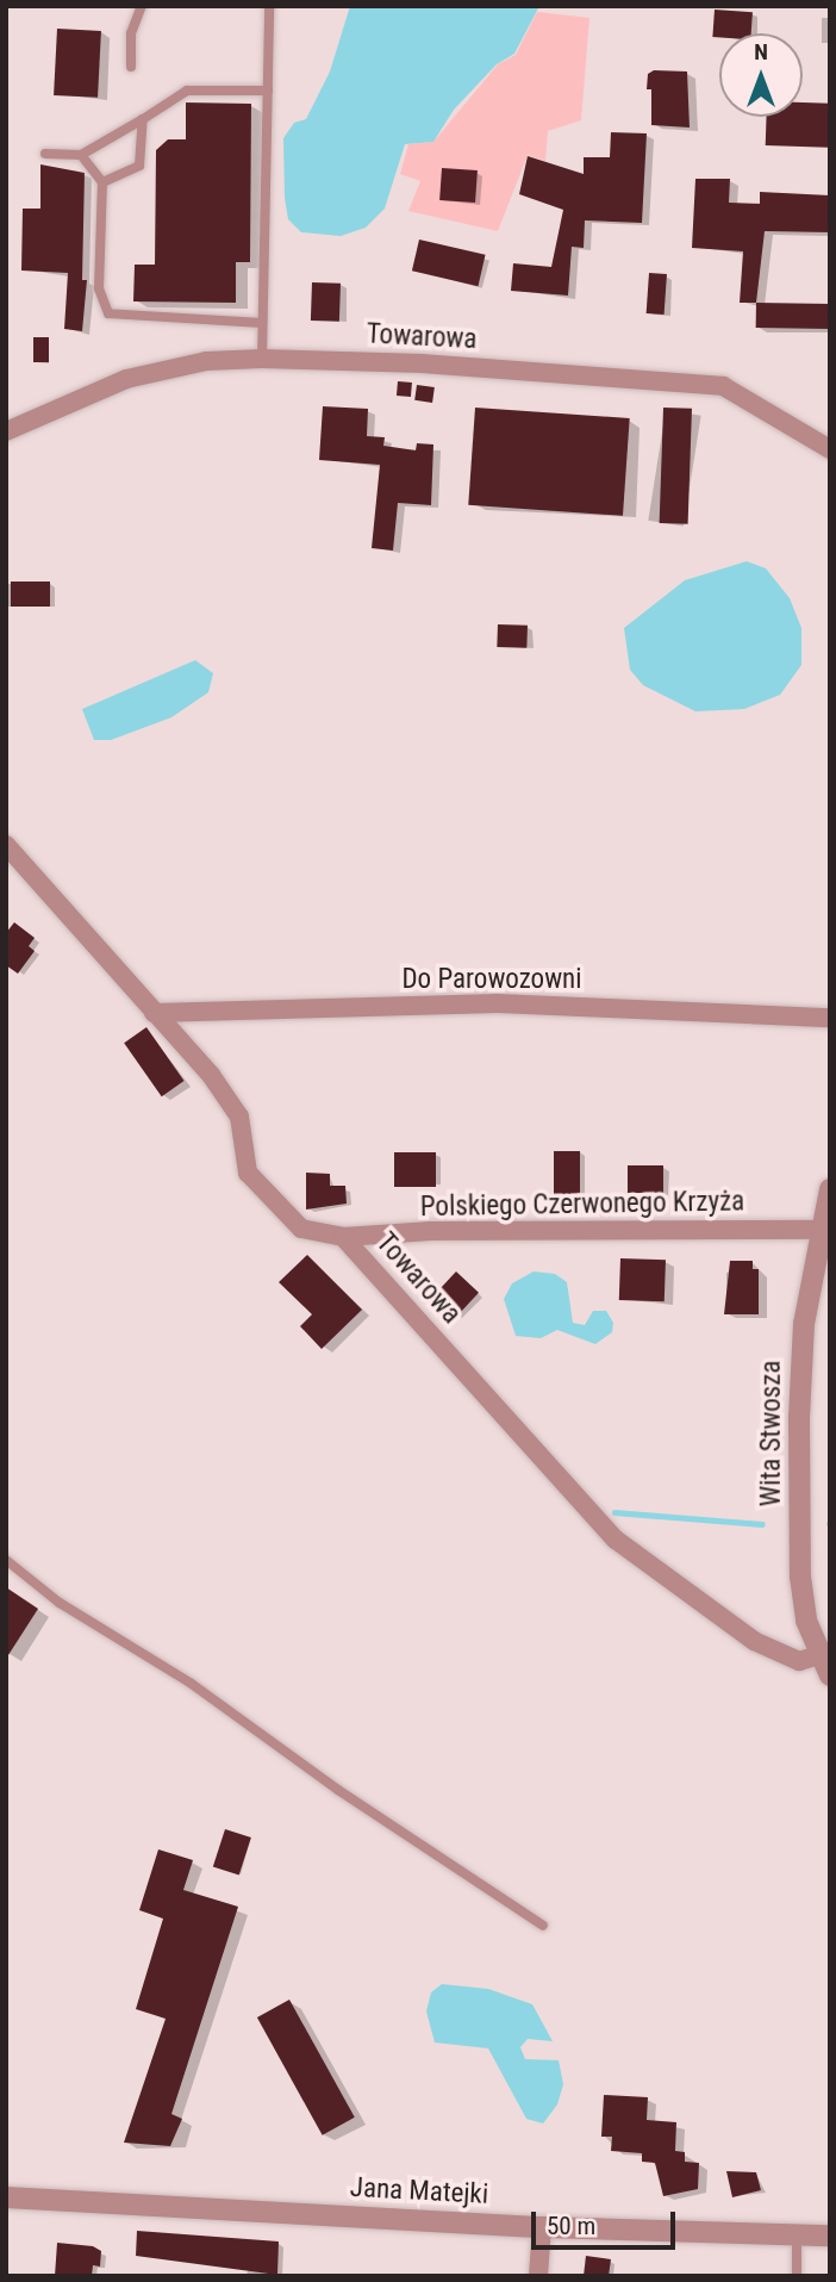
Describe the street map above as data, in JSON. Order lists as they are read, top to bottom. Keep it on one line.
{"streets":{"street":["Towarowa","Do Parowozowni","Polskiego Czerwonego Krzyża","Wita Stwosza","Jana Matejki"]},"crossings":[["Towarowa","Do Parowozowni"],["Towarowa","Polskiego Czerwonego Krzyża"],["Towarowa","Wita Stwosza"],["Polskiego Czerwonego Krzyża","Wita Stwosza"]],"scale_bar":"50 m","north":"top"}
